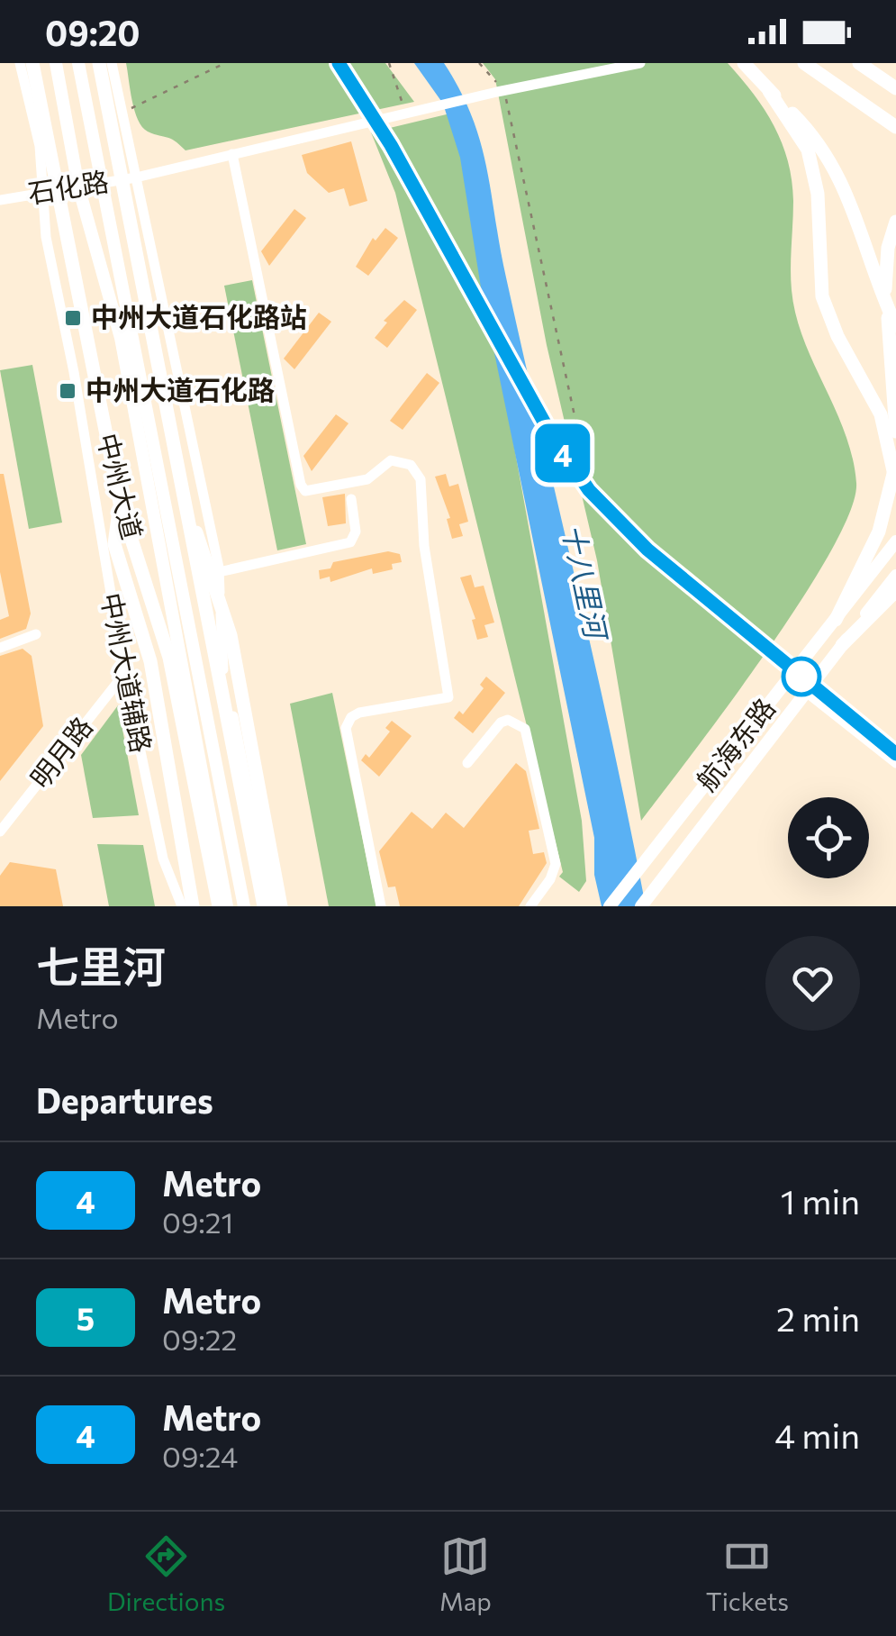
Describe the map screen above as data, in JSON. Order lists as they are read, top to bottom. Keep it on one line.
{"streets":{"highway":["中州大道"],"main road":["航海东路"],"street":["石化路","中州大道辅路","明月路"]},"crossings":[["石化路","中州大道"],["石化路","中州大道辅路"],["中州大道辅路","明月路"]],"water":["十八里河"],"places":{"transit":["中州大道石化路站","中州大道石化路"]},"lines":["metro line 4"],"page":{"status":"09:20","on_map":"4","heading":[["七里河","Metro"],"Departures"],"list":[{"mark":"4","name":"Metro","note":"09:21","value":"1 min"},{"mark":"5","name":"Metro","note":"09:22","value":"2 min"},{"mark":"4","name":"Metro","note":"09:24","value":"4 min"}],"tabs":["Directions","Map","Tickets"]}}
